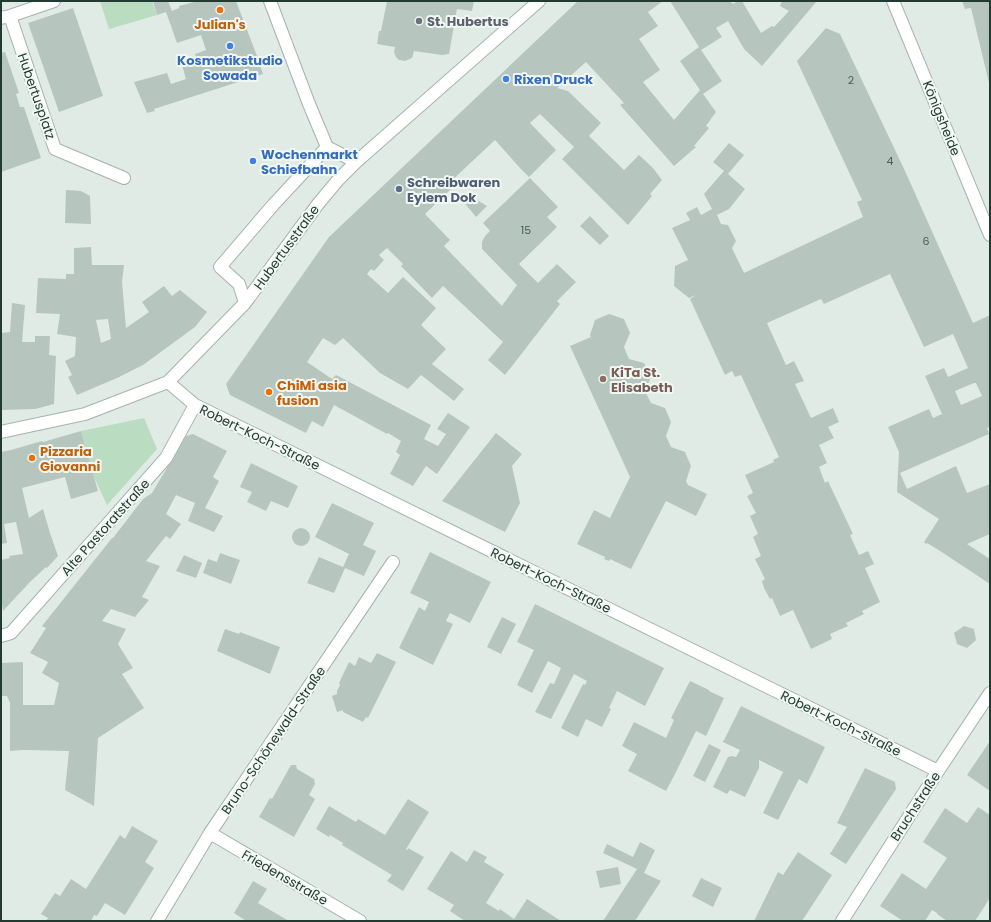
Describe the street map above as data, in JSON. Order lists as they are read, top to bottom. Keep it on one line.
{"streets":{"street":["Hubertusplatz","Königsheide","Hubertusstraße","Robert-Koch-Straße","Alte Pastoratstraße","Bruno-Schönewald-Straße","Bruchstraße","Friedensstraße"]},"crossings":[["Hubertusstraße","Robert-Koch-Straße"],["Robert-Koch-Straße","Alte Pastoratstraße"],["Robert-Koch-Straße","Bruchstraße"],["Bruno-Schönewald-Straße","Friedensstraße"]],"places":["Julian's","St. Hubertus","Kosmetikstudio Sowada","Rixen Druck","Wochenmarkt Schiefbahn","Schreibwaren Eylem Dok","KiTa St. Elisabeth","ChiMi asia fusion","Pizzaria Giovanni"],"house_numbers":["2","4","15","6"]}
